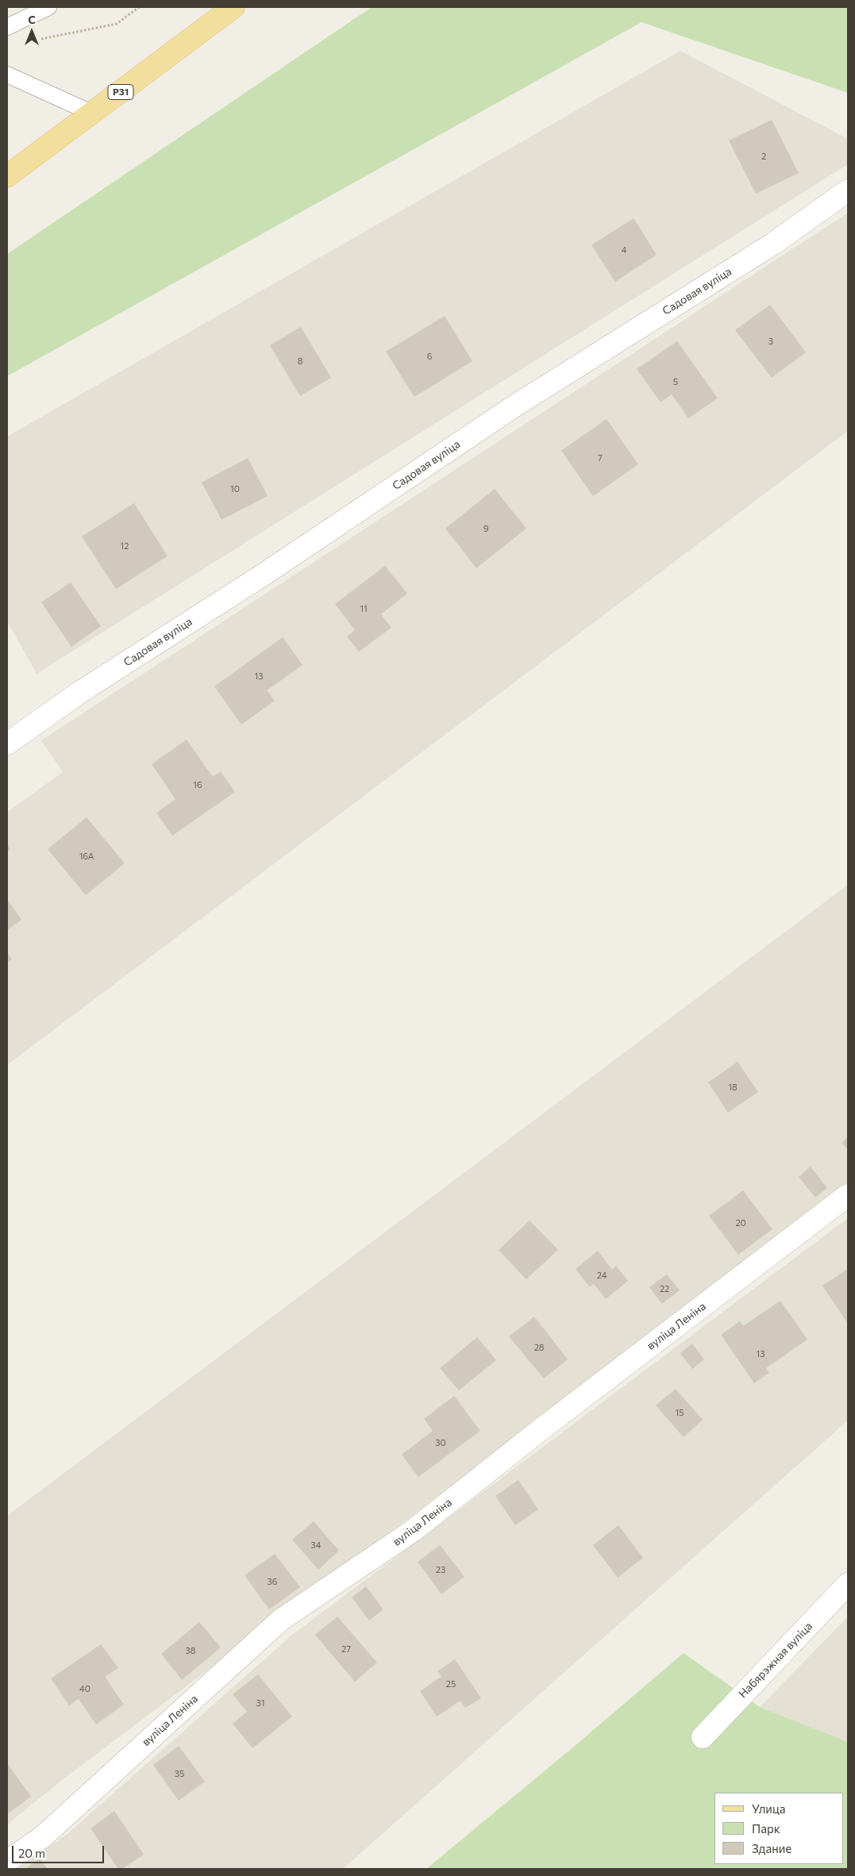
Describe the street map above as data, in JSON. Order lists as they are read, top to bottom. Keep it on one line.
{"streets":{"main road":["Р31"],"street":["Садовая вуліца","вуліца Леніна","Набярэжная вуліца"]},"house_numbers":["2","4","3","6","8","5","7","10","9","12","11","13","16","16А","18","20","24","22","28","13","15","30","34","23","36","27","38","25","40","31","35"],"legend":["Улица","Парк","Здание"],"scale_bar":"20 m","north":"top"}
